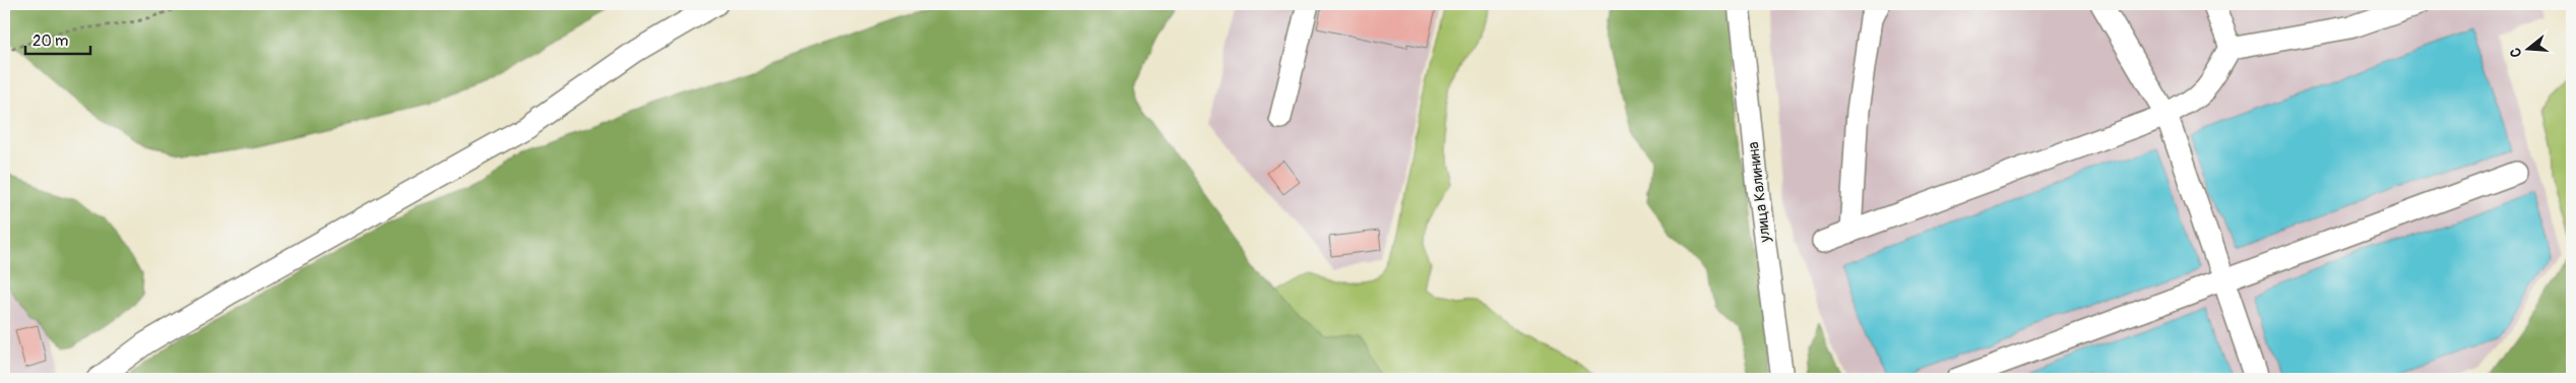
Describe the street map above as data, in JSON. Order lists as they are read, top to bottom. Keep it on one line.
{"streets":{"street":["улица Калинина"]},"scale_bar":"20 m","north":"left"}
